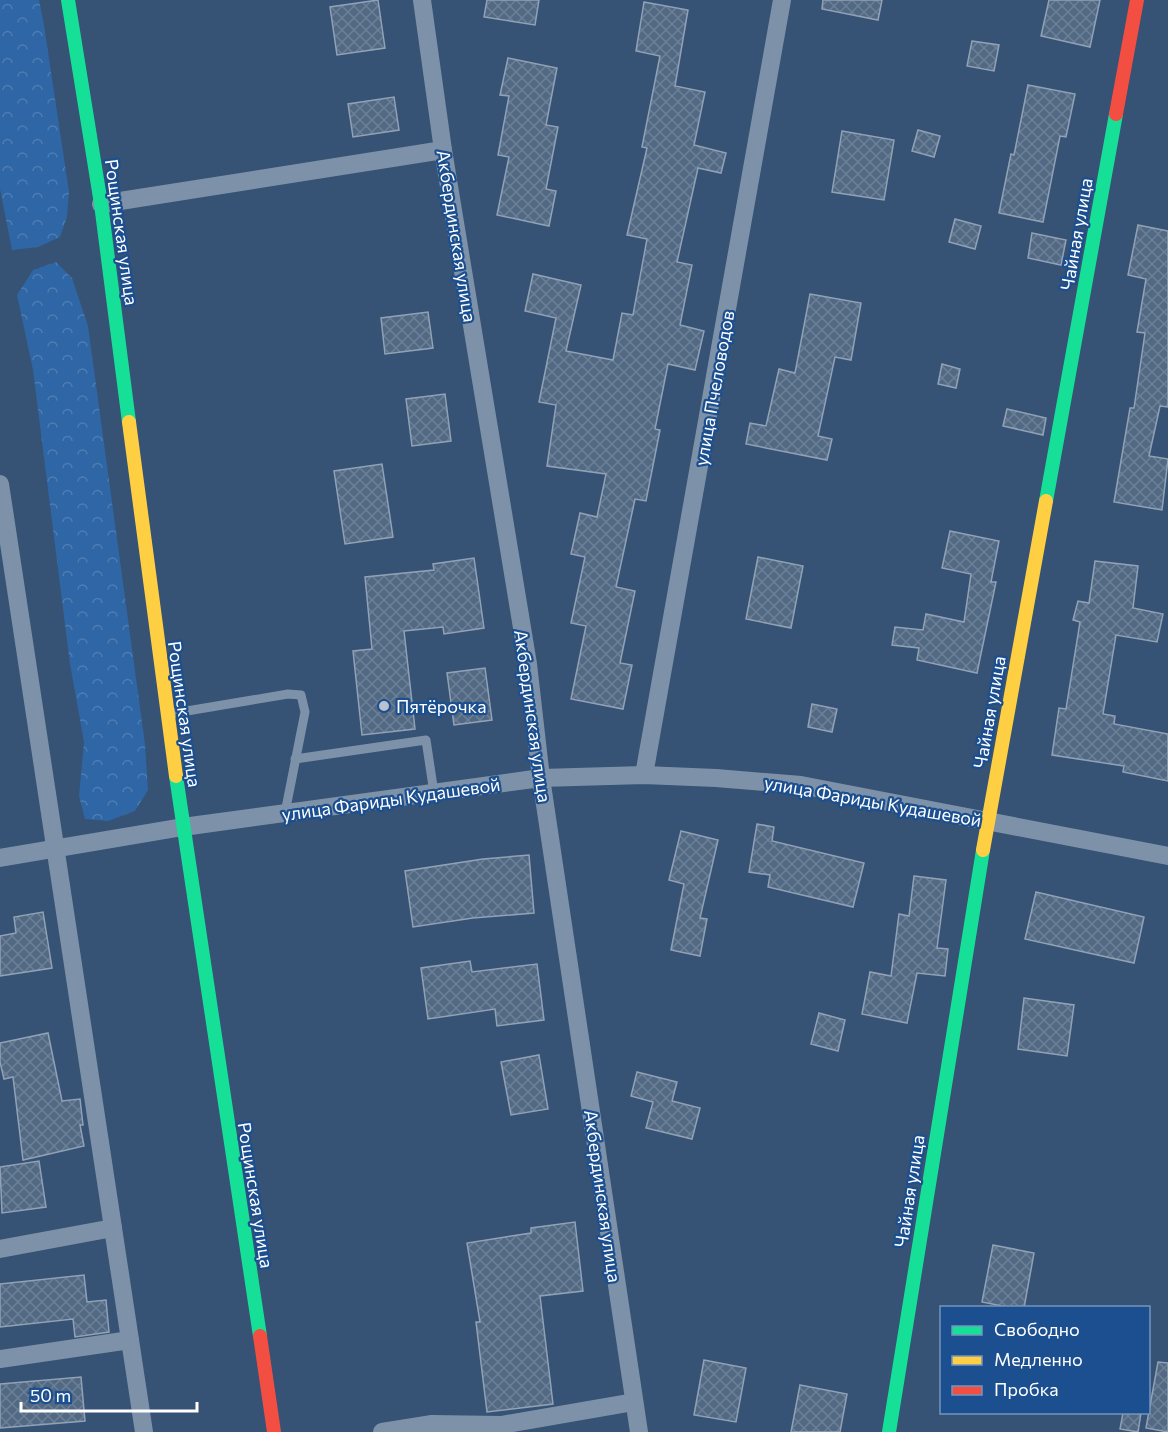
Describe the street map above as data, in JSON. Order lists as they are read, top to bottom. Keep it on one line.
{"streets":{"street":["Рощинская улица","Чайная улица","Акбердинская улица","улица Пчеловодов","улица Фариды Кудашевой"]},"crossings":[["Рощинская улица","улица Фариды Кудашевой"],["Чайная улица","улица Фариды Кудашевой"],["Акбердинская улица","улица Фариды Кудашевой"],["улица Пчеловодов","улица Фариды Кудашевой"]],"places":["Пятёрочка"],"legend":["Свободно","Медленно","Пробка"],"scale_bar":"50 m"}
